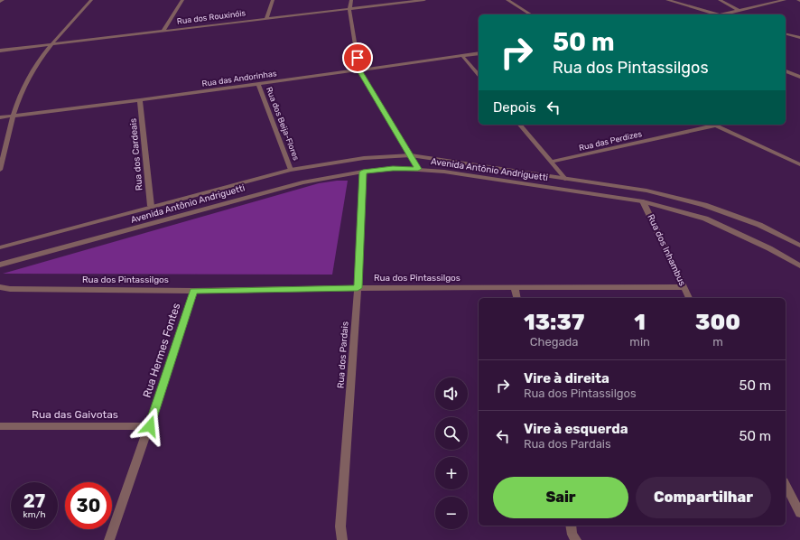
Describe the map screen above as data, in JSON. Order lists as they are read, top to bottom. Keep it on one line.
{"streets":{"street":["Rua dos Rouxinóis","Rua das Andorinhas","Rua dos Beija-Flores","Rua das Perdizes","Rua dos Cardeais","Avenida Antônio Andriguetti","Rua dos Inhambus","Rua dos Pintassilgos","Rua Hermes Fontes","Rua dos Pardais","Rua das Gaivotas"]},"crossings":[["Rua das Andorinhas","Rua dos Beija-Flores"],["Rua das Andorinhas","Rua dos Cardeais"],["Rua dos Beija-Flores","Avenida Antônio Andriguetti"],["Rua dos Cardeais","Avenida Antônio Andriguetti"],["Avenida Antônio Andriguetti","Rua dos Inhambus"],["Avenida Antônio Andriguetti","Rua dos Pardais"],["Rua dos Inhambus","Rua dos Pintassilgos"],["Rua dos Pintassilgos","Rua Hermes Fontes"],["Rua dos Pintassilgos","Rua dos Pardais"],["Rua Hermes Fontes","Rua das Gaivotas"]],"page":{"turn":["50 m","Rua dos Pintassilgos"],"then":"Depois","eta":["13:37","Chegada","1","min","300","m"],"list":[{"name":"Vire à direita","note":"Rua dos Pintassilgos","value":"50 m"},{"name":"Vire à esquerda","note":"Rua dos Pardais","value":"50 m"}],"map_buttons":["+","−"],"buttons":["Sair","Compartilhar"],"speed":"27 km/h","limit":"30"}}
